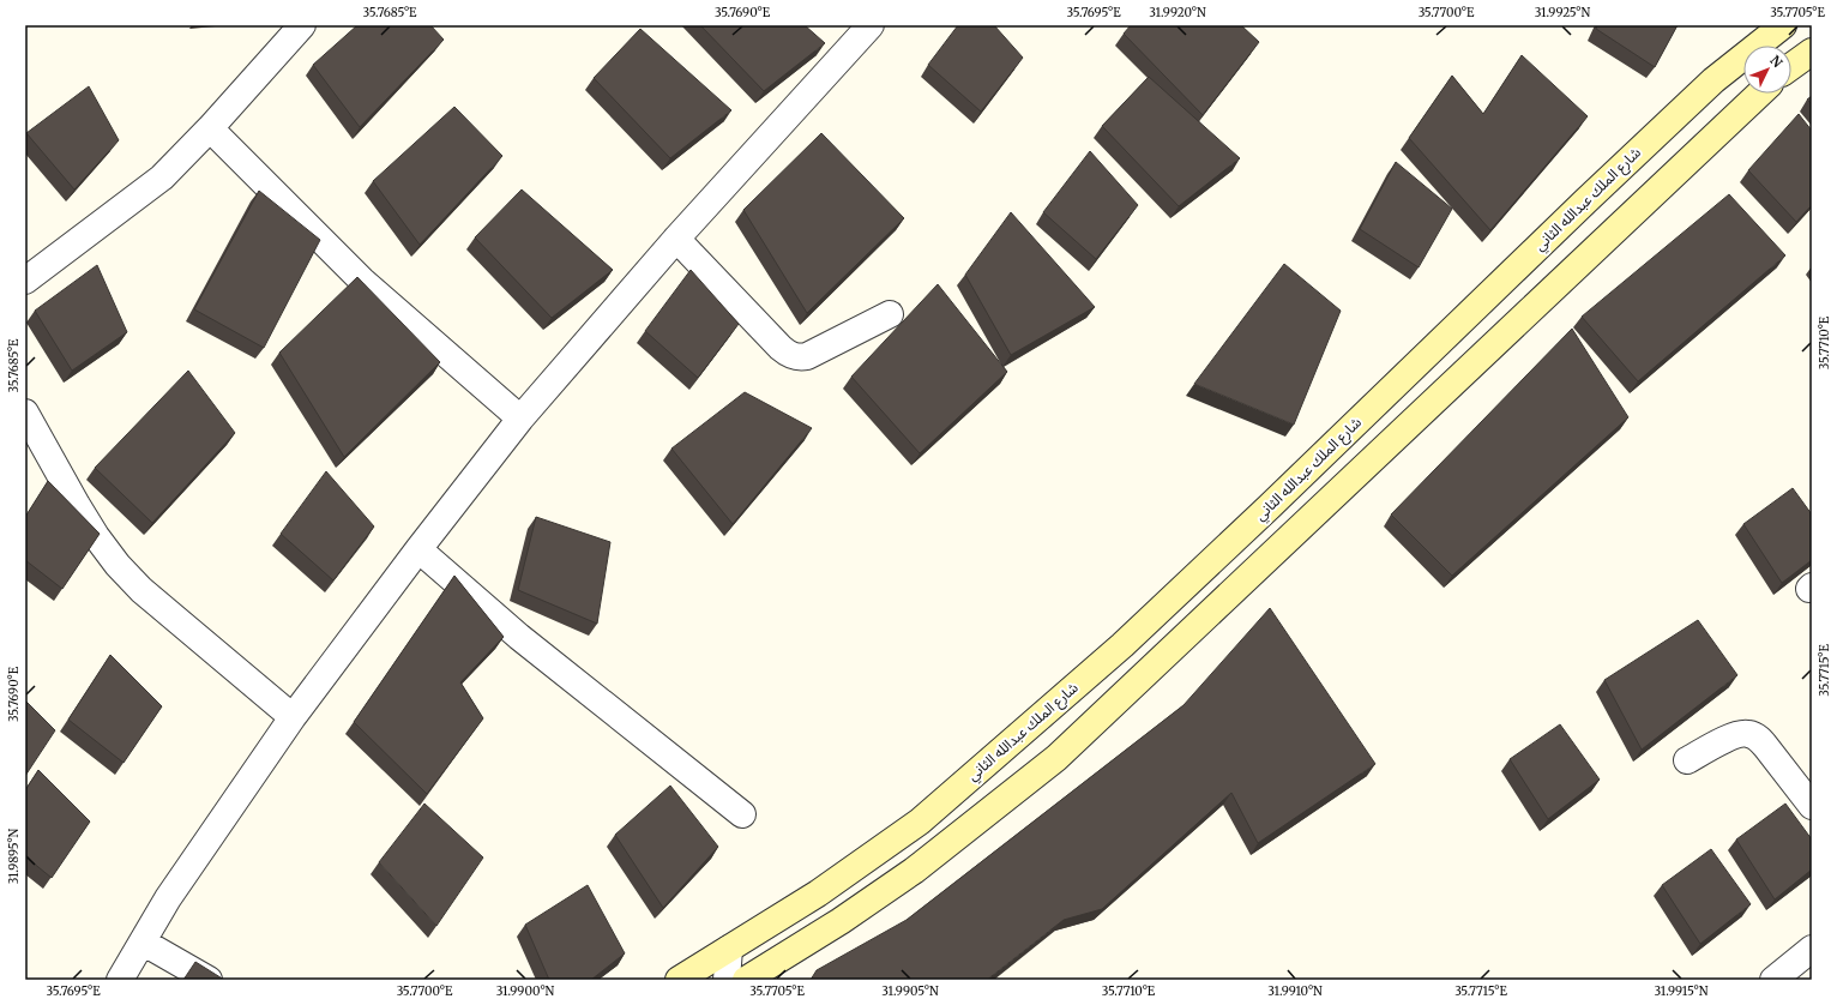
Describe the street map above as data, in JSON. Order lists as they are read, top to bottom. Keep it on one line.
{"streets":{"main road":["شارع الملك عبدالله الثاني"]},"north":"top right","coordinates":["35.7685°E","35.7690°E","35.7695°E","31.9920°N","35.7700°E","31.9925°N","35.7705°E","35.7710°E","35.7715°E","31.9895°N","31.9900°N","31.9905°N","31.9910°N","31.9915°N"]}
